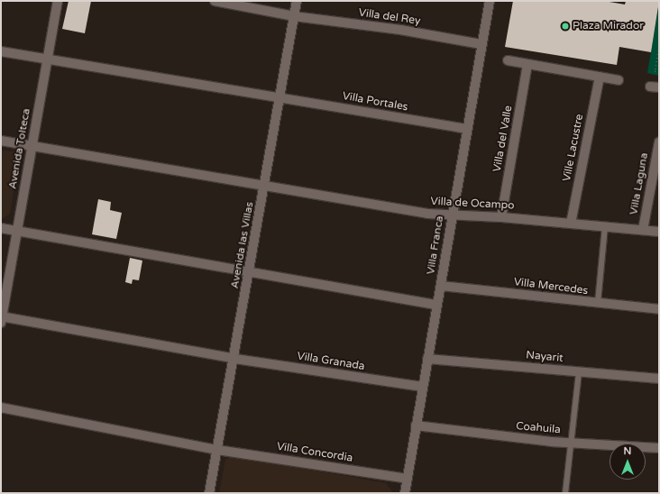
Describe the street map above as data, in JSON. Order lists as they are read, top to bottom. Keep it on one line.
{"streets":{"street":["Villa del Rey","Villa Portales","Villa del Valle","Ville Lacustre","Avenida Tolteca","Villa Laguna","Villa de Ocampo","Avenida las Villas","Villa Franca","Villa Mercedes","Nayarit","Villa Granada","Coahuila","Villa Concordia"]},"crossings":[["Villa del Rey","Avenida las Villas"],["Villa del Rey","Villa Franca"],["Villa Portales","Avenida Tolteca"],["Villa Portales","Avenida las Villas"],["Villa Portales","Villa Franca"],["Villa del Valle","Villa de Ocampo"],["Ville Lacustre","Villa de Ocampo"],["Avenida Tolteca","Villa de Ocampo"],["Avenida Tolteca","Villa Granada"],["Villa Laguna","Villa de Ocampo"],["Villa de Ocampo","Avenida las Villas"],["Villa de Ocampo","Villa Franca"],["Avenida las Villas","Villa Granada"],["Avenida las Villas","Villa Concordia"],["Villa Franca","Villa Mercedes"],["Villa Franca","Nayarit"],["Villa Franca","Villa Granada"],["Villa Franca","Coahuila"],["Villa Franca","Villa Concordia"]],"places":["Plaza Mirador"],"north":"top"}
